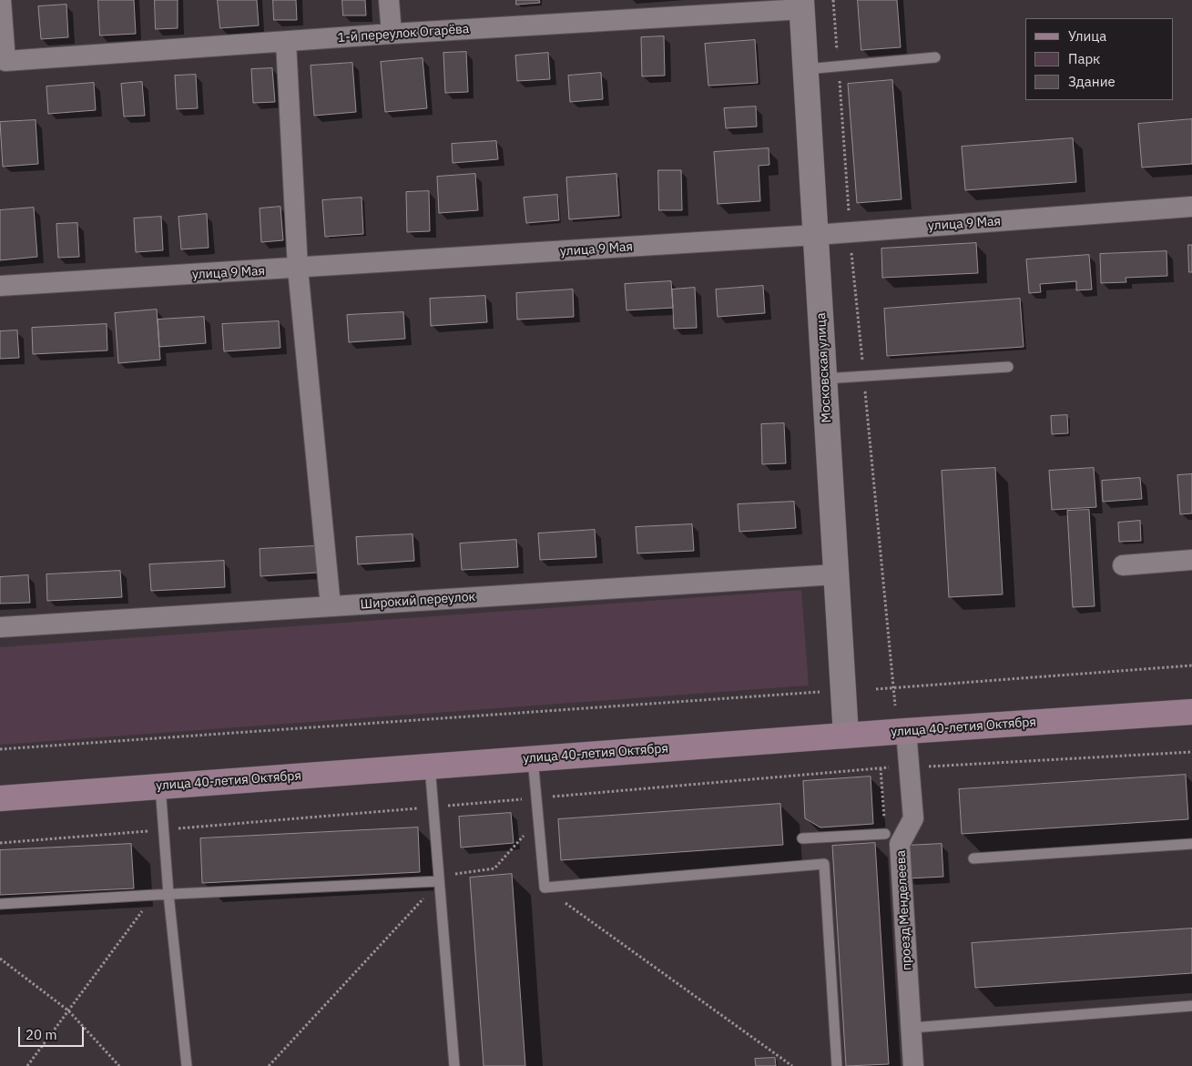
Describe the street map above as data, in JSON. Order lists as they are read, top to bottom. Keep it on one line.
{"streets":{"main road":["улица 40-летия Октября"],"street":["1-й переулок Огарёва","улица 9 Мая","Московская улица","Широкий переулок","проезд Менделеева"]},"crossings":[["1-й переулок Огарёва","Московская улица"],["улица 9 Мая","Московская улица"],["Московская улица","Широкий переулок"],["Московская улица","улица 40-летия Октября"],["улица 40-летия Октября","проезд Менделеева"]],"legend":["Улица","Парк","Здание"],"scale_bar":"20 m"}
